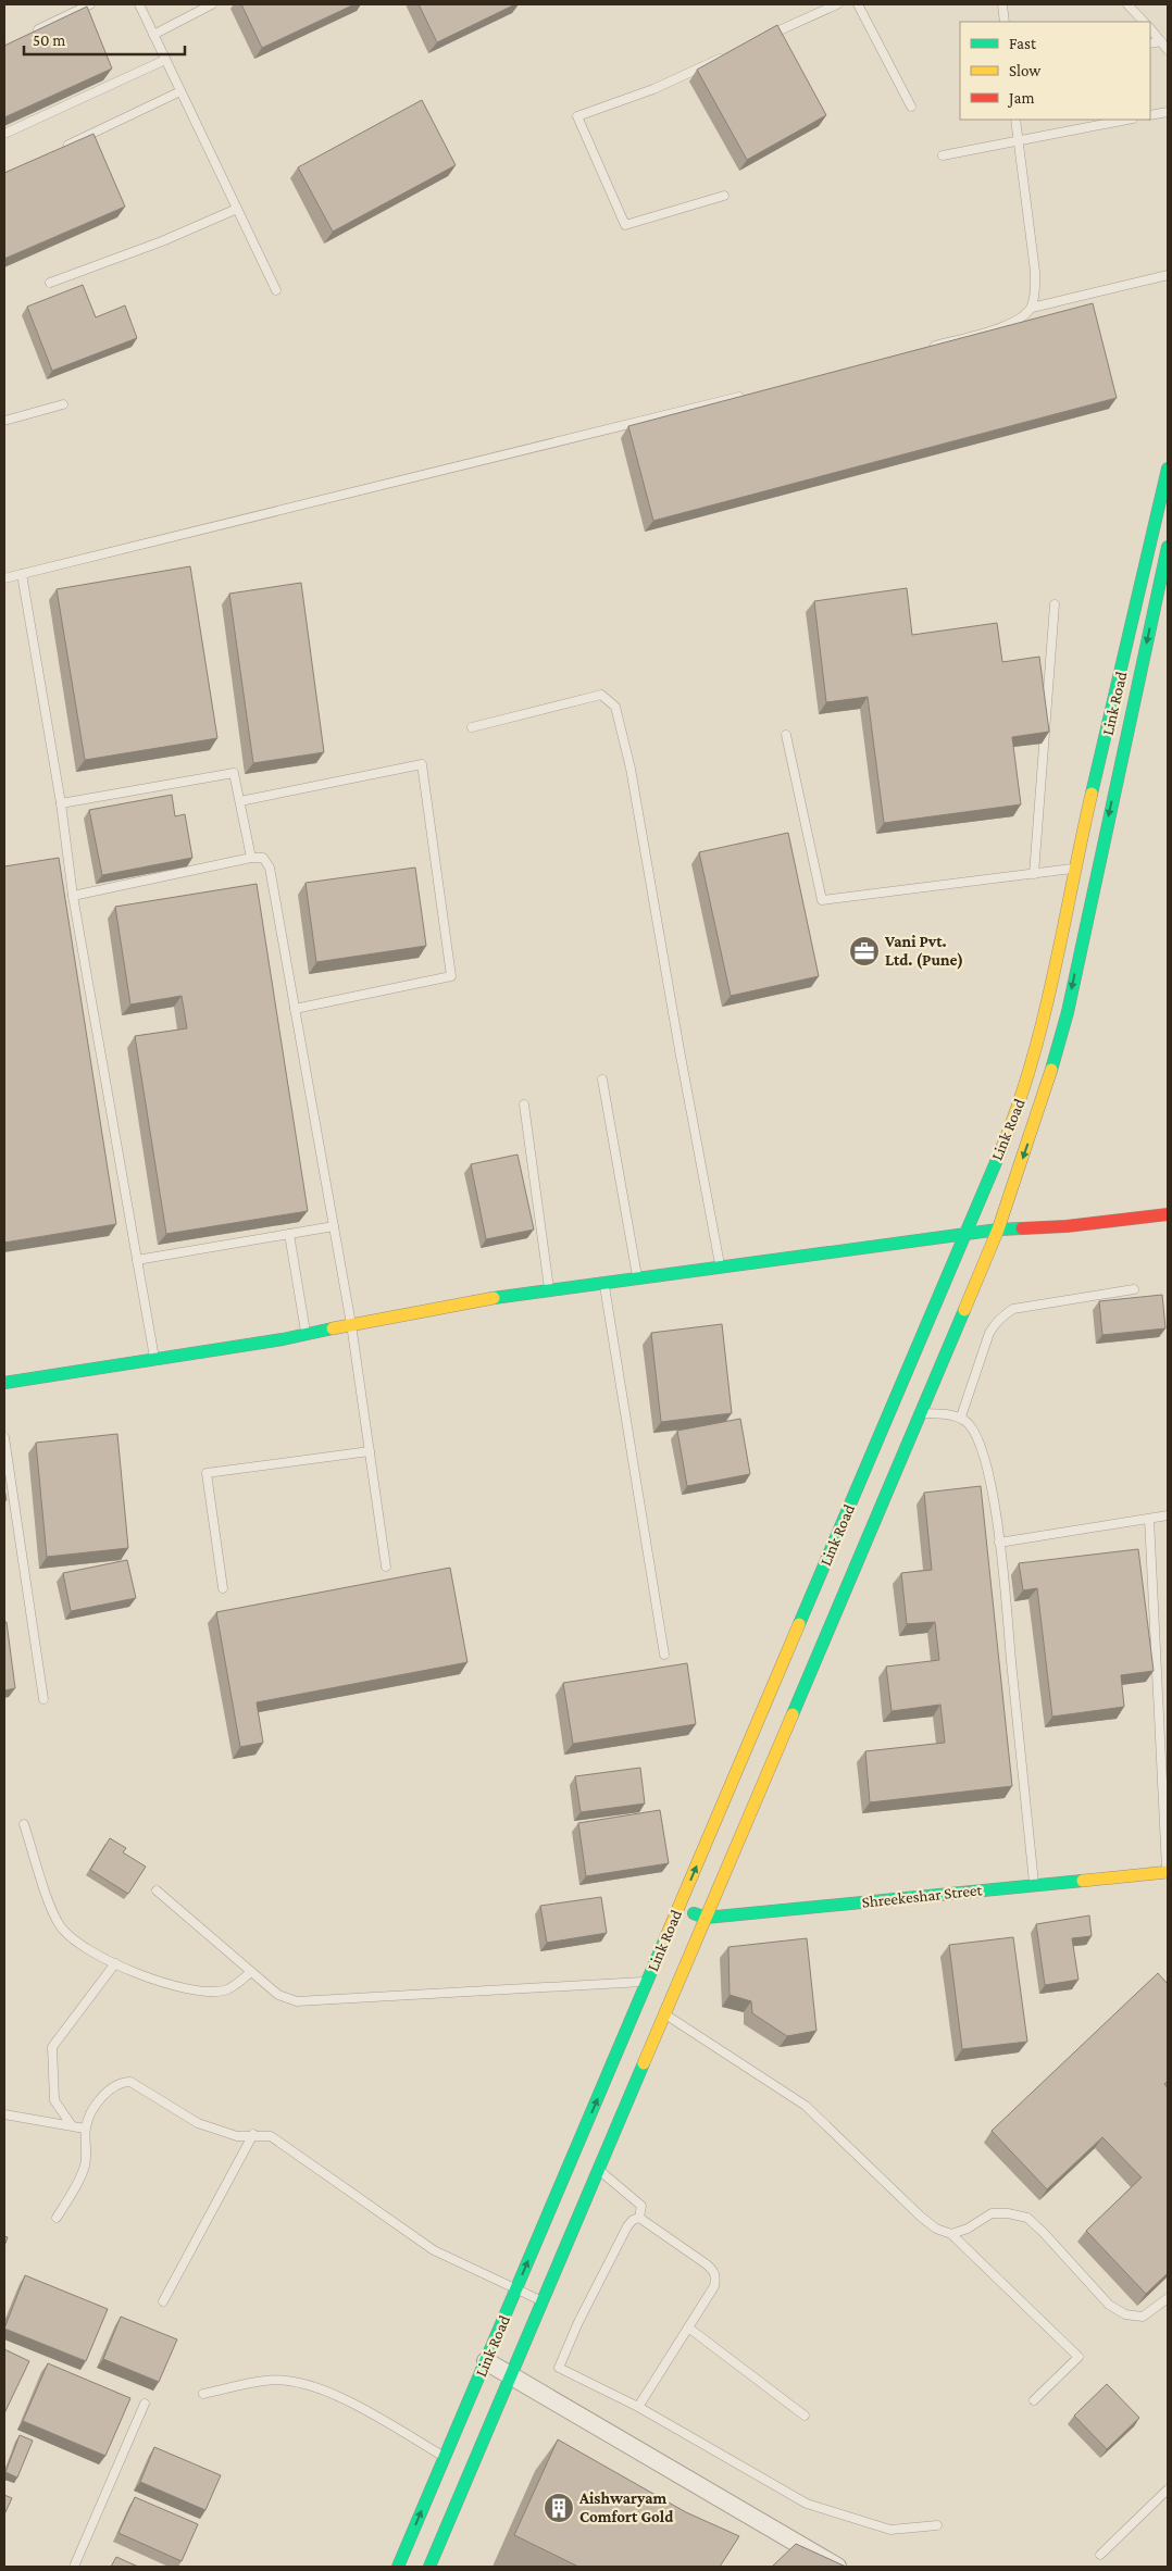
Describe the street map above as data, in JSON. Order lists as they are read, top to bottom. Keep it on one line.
{"streets":{"street":["Link Road","Shreekeshar Street"]},"crossings":[["Link Road","Shreekeshar Street"]],"places":{"office":["Vani Pvt. Ltd. (Pune)"],"building":["Aishwaryam Comfort Gold"]},"legend":["Fast","Slow","Jam"],"scale_bar":"50 m"}
